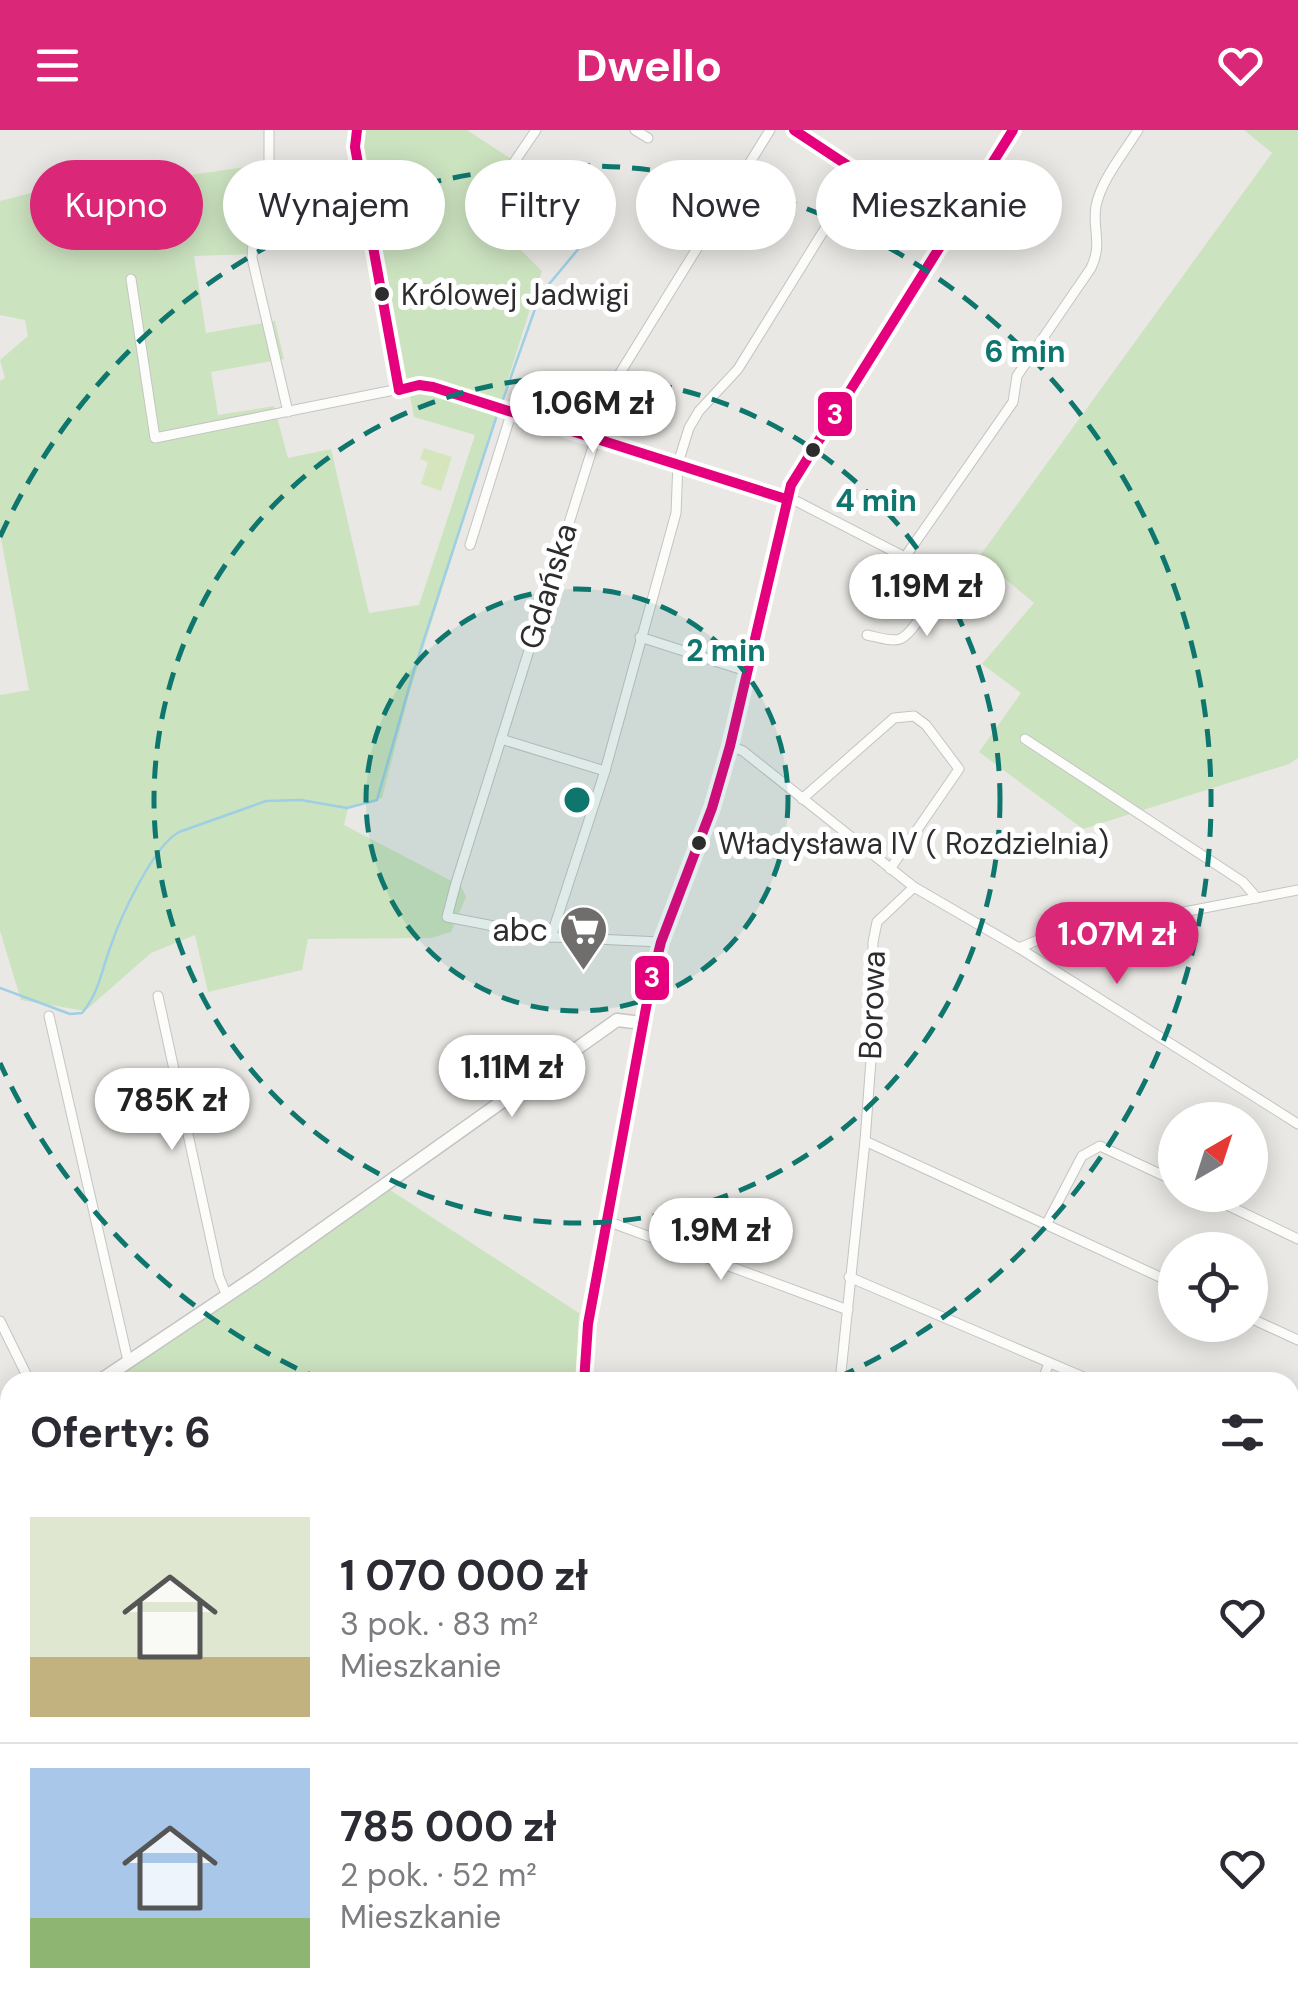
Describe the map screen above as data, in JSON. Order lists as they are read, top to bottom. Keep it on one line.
{"streets":{"street":["Gdańska","Borowa"]},"places":{"other":["Królowej Jadwigi","Władysława IV ( Rozdzielnia)"],"supermarket":["abc"]},"lines":["transit line 3"],"north":"top right","page":{"header":"Dwello","chip":["Kupno","Wynajem","Filtry","Nowe","Mieszkanie"],"price":["1.06M zł","1.19M zł","1.07M zł","1.11M zł","785K zł","1.9M zł"],"heading":"Oferty: 6","list":[{"name":"1 070 000 zł","note":"3 pok. · 83 m² · Mieszkanie"},{"name":"785 000 zł","note":"2 pok. · 52 m² · Mieszkanie"}]},"rings":["6 min","4 min","2 min"]}
